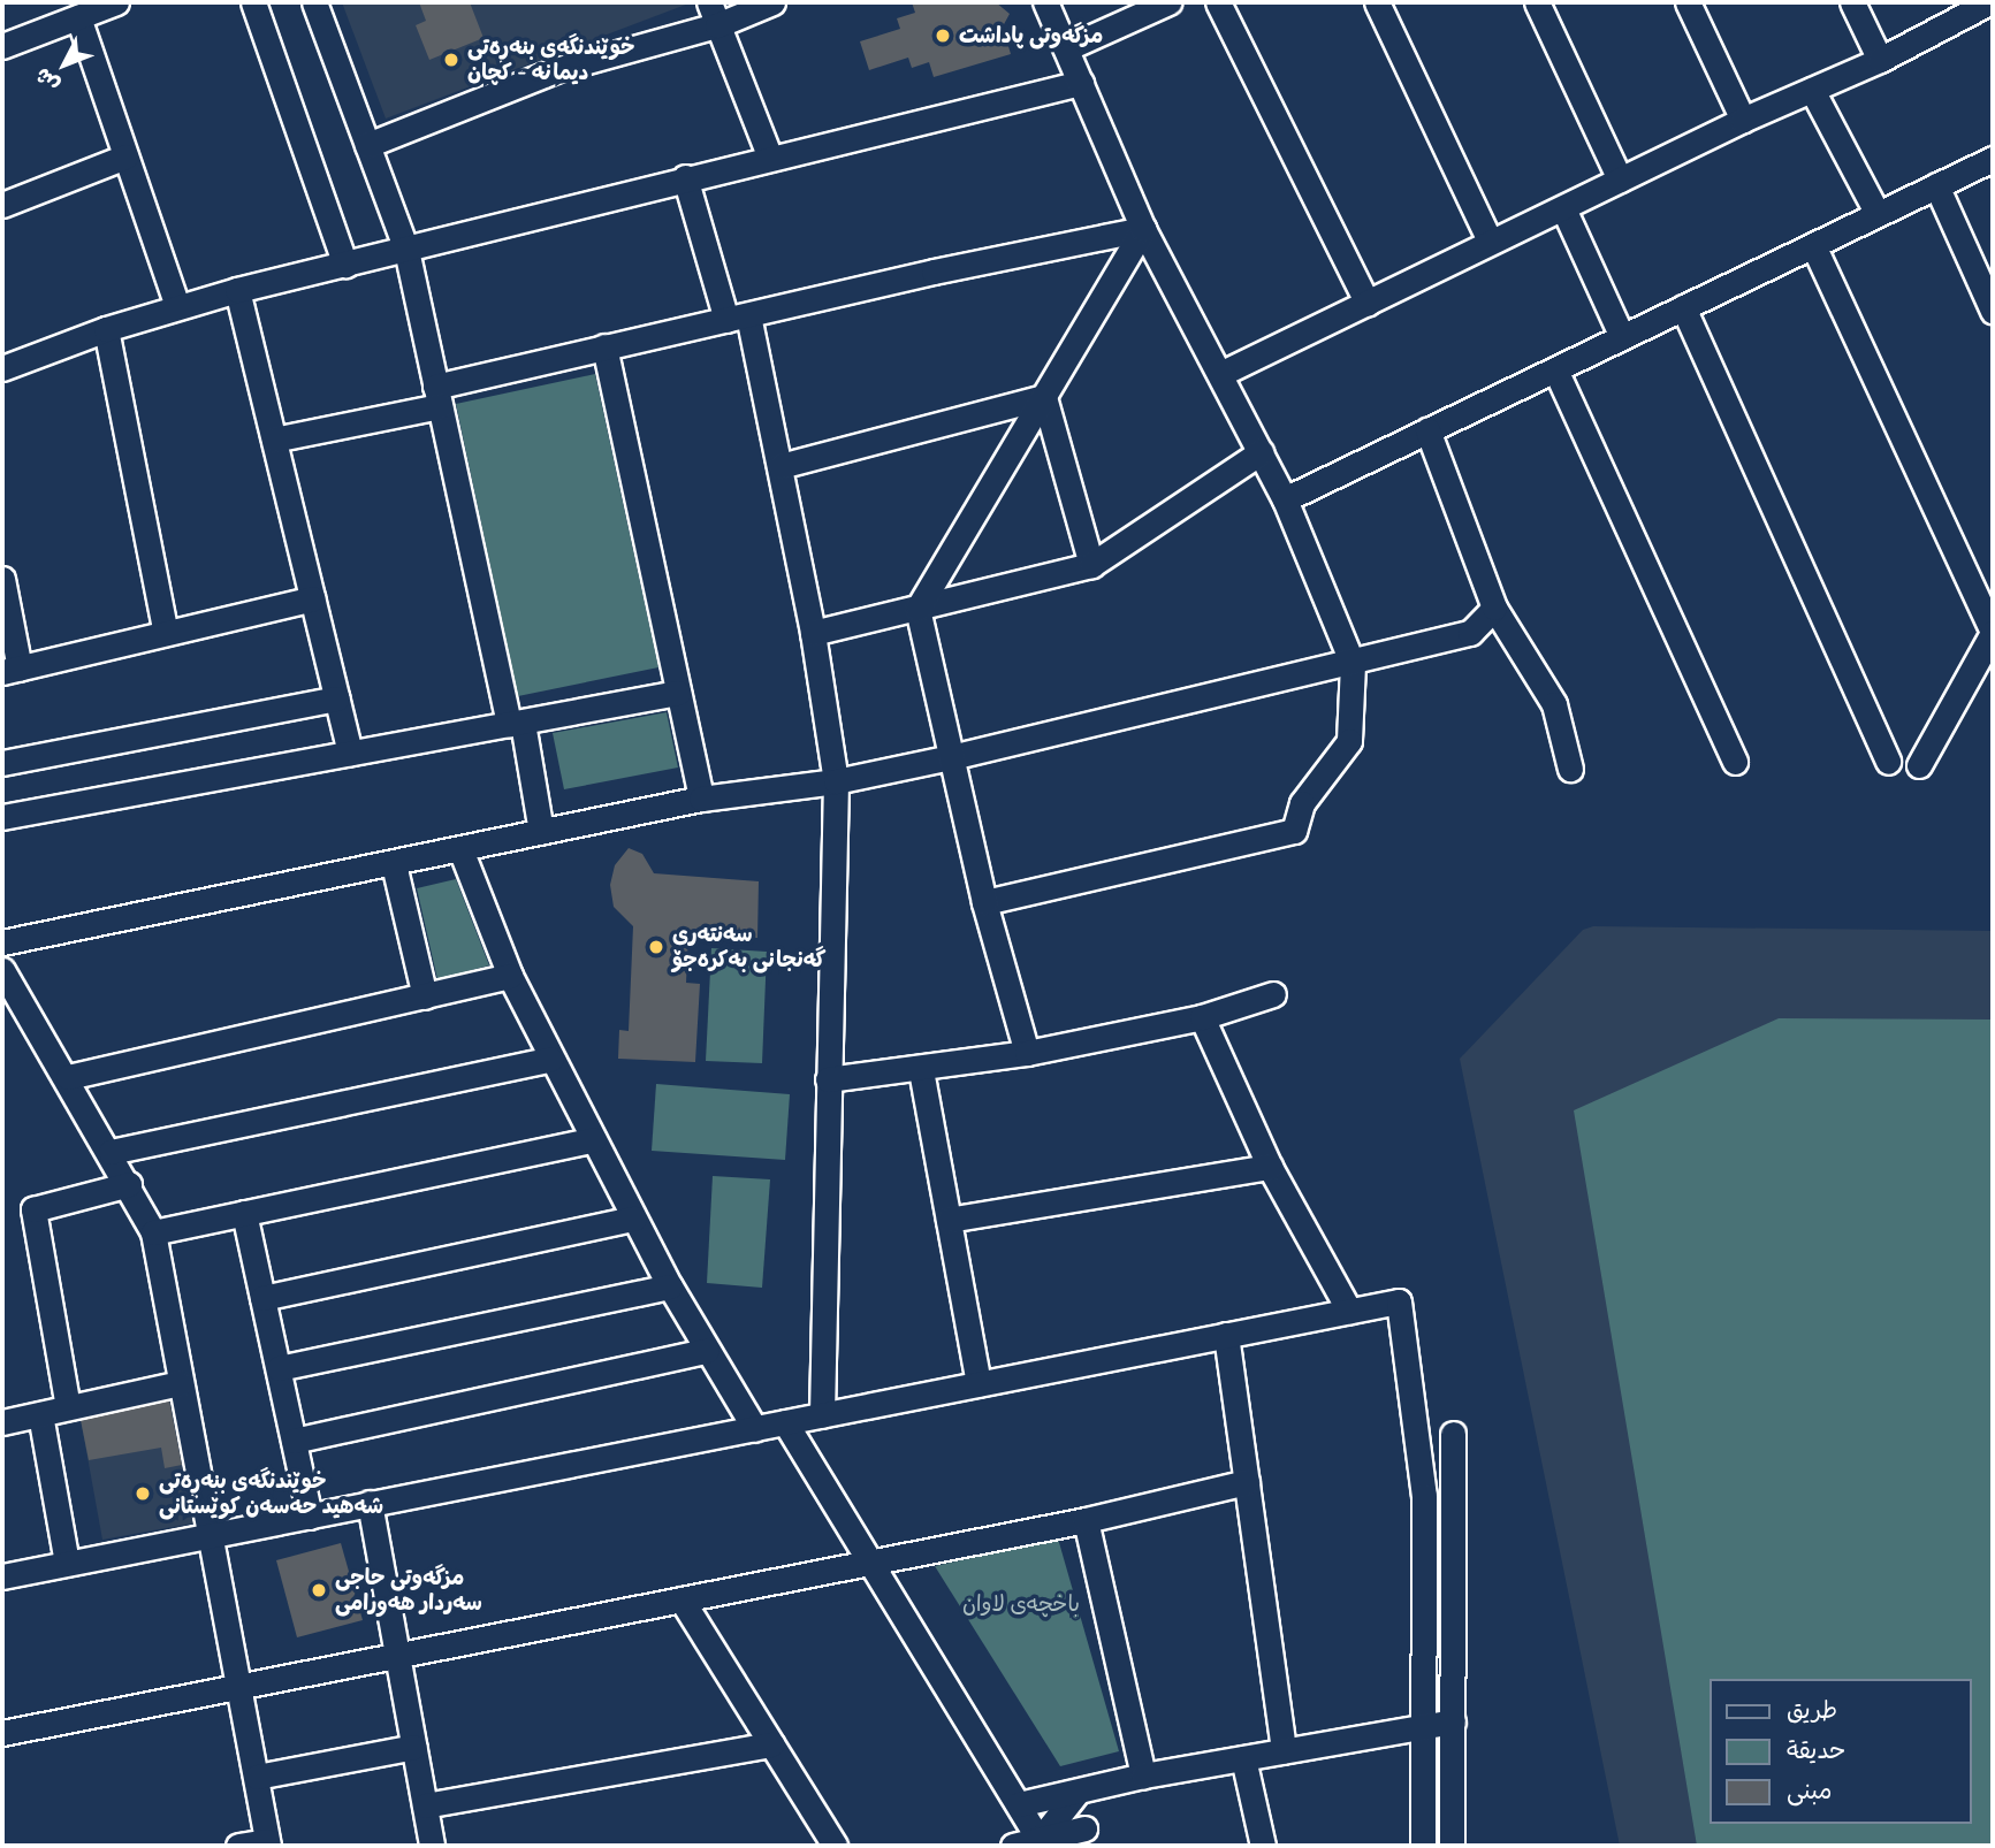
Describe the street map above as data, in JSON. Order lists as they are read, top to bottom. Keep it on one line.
{"parks":["باخچەی لاوان"],"places":["مزگەوتی پاداشت","خوێندنگەی بنەڕەتی دیمانە - کچان","سەنتەری گەنجانی بەکرەجۆ","خوێندنگەی بنەڕەتی شەهید حەسەن کوێستانی","مزگەوتی حاجی سەردار هەورامی"],"legend":["طريق","حديقة","مبنى"],"north":"bottom left"}
